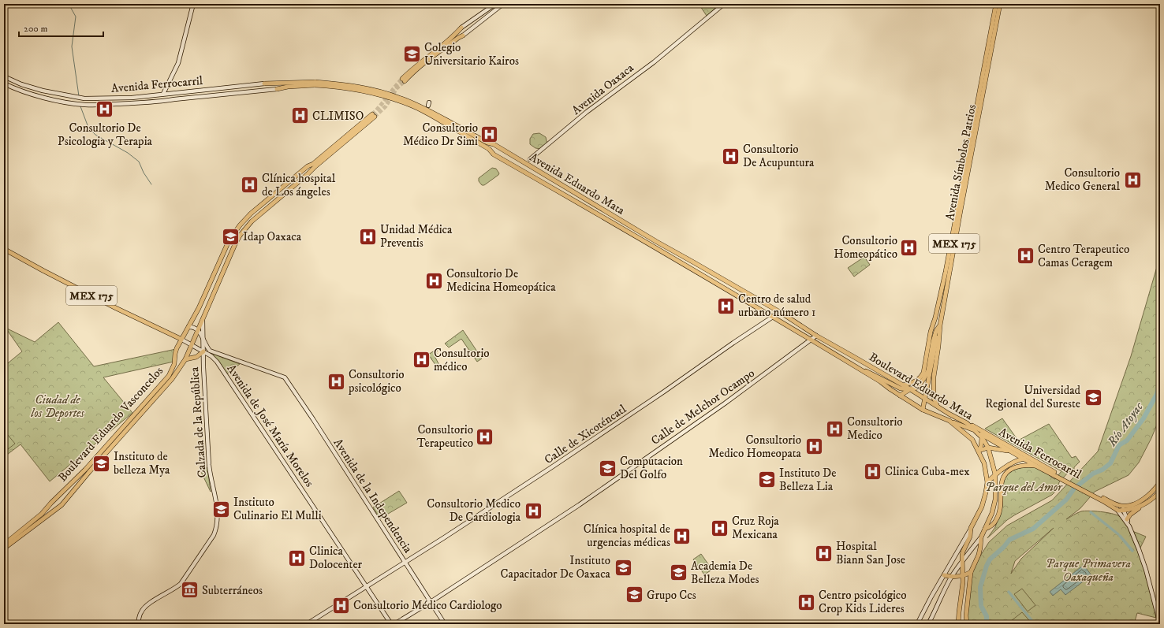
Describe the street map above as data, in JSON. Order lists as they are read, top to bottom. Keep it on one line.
{"streets":{"main road":["Avenida Ferrocarril","Avenida Oaxaca","Avenida Símbolos Patrios","Avenida Eduardo Mata","MEX 175","Boulevard Eduardo Mata","Calle de Melchor Ocampo","Calzada de la República","Boulevard Eduardo Vasconcelos","Avenida de José María Morelos","Calle de Xicoténcatl","Avenida de la Independencia"]},"crossings":[["Avenida Ferrocarril","Avenida Eduardo Mata"],["Avenida Ferrocarril","Boulevard Eduardo Mata"],["Avenida Símbolos Patrios","MEX 175"],["Avenida Eduardo Mata","Boulevard Eduardo Mata"],["Avenida Eduardo Mata","Calle de Melchor Ocampo"],["Avenida Eduardo Mata","Calle de Xicoténcatl"],["MEX 175","Boulevard Eduardo Mata"],["MEX 175","Boulevard Eduardo Vasconcelos"],["MEX 175","Avenida de José María Morelos"],["Boulevard Eduardo Mata","Calle de Melchor Ocampo"],["Calle de Melchor Ocampo","Avenida de la Independencia"],["Calzada de la República","Boulevard Eduardo Vasconcelos"],["Calzada de la República","Avenida de José María Morelos"],["Boulevard Eduardo Vasconcelos","Avenida de José María Morelos"],["Avenida de José María Morelos","Calle de Xicoténcatl"],["Calle de Xicoténcatl","Avenida de la Independencia"]],"water":["Río Atoyac"],"parks":["Ciudad de los Deportes","Parque del Amor","Parque Primavera Oaxaqueña"],"places":{"school or university":["Colegio Universitario Kairos","Idap Oaxaca","Universidad Regional del Sureste","Instituto de belleza Mya","Computacion Del Golfo","Instituto De Belleza Lia","Instituto Culinario El Mulli","Instituto Capacitador De Oaxaca","Academia De Belleza Modes","Grupo Ccs"],"hospital":["Consultorio De Psicologia y Terapia","CLIMISO","Consultorio Médico Dr Simi","Consultorio De Acupuntura","Consultorio Medico General","Clínica hospital de Los ángeles","Unidad Médica Preventis","Consultorio Homeopático","Centro Terapeutico Camas Ceragem","Consultorio De Medicina Homeopática","Centro de salud urbano número 1","Consultorio médico","Consultorio psicológico","Consultorio Medico","Consultorio Terapeutico","Consultorio Medico Homeopata","Clinica Cuba-mex","Consultorio Medico De Cardiologia","Cruz Roja Mexicana","Clínica hospital de urgencias médicas","Hospital Biann San Jose","Clinica Dolocenter","Centro psicológico Crop Kids Lideres","Consultorio Médico Cardiologo"],"museum":["Subterráneos"]},"scale_bar":"200 m"}
